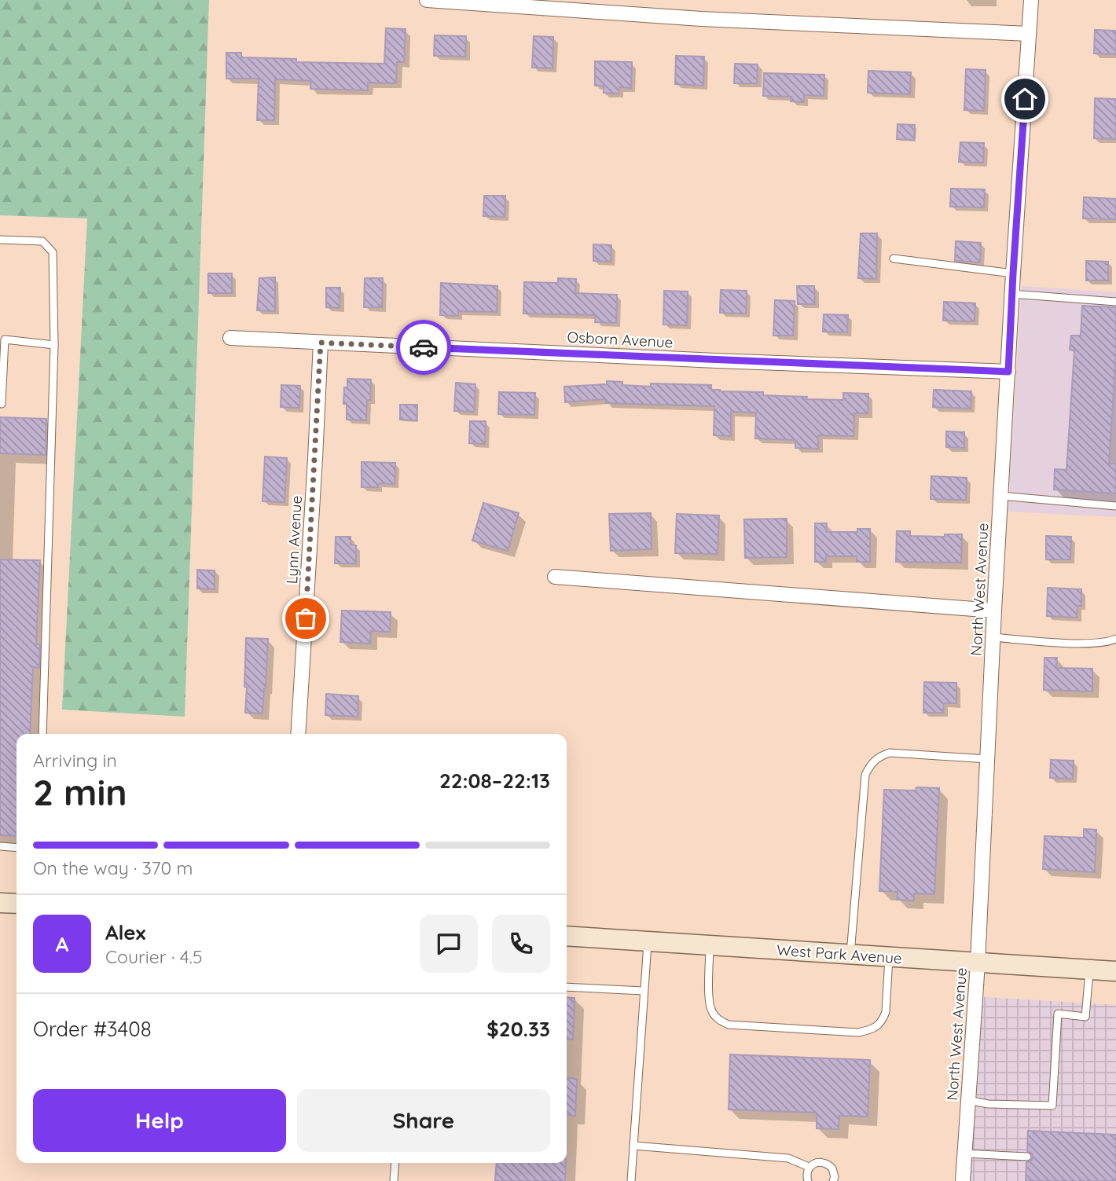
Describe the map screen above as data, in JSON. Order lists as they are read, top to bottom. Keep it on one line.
{"streets":{"main road":["West Park Avenue"],"street":["Osborn Avenue","Lynn Avenue","North West Avenue"]},"crossings":[["Osborn Avenue","Lynn Avenue"],["Osborn Avenue","North West Avenue"],["North West Avenue","West Park Avenue"]],"page":{"heading":["2 min","Arriving in","22:08–22:13"],"panel":["Alex","Courier · 4.5","Order #3408","$20.33"],"bar":"On the way · 370 m","round":"A","buttons":["Help","Share"]}}
